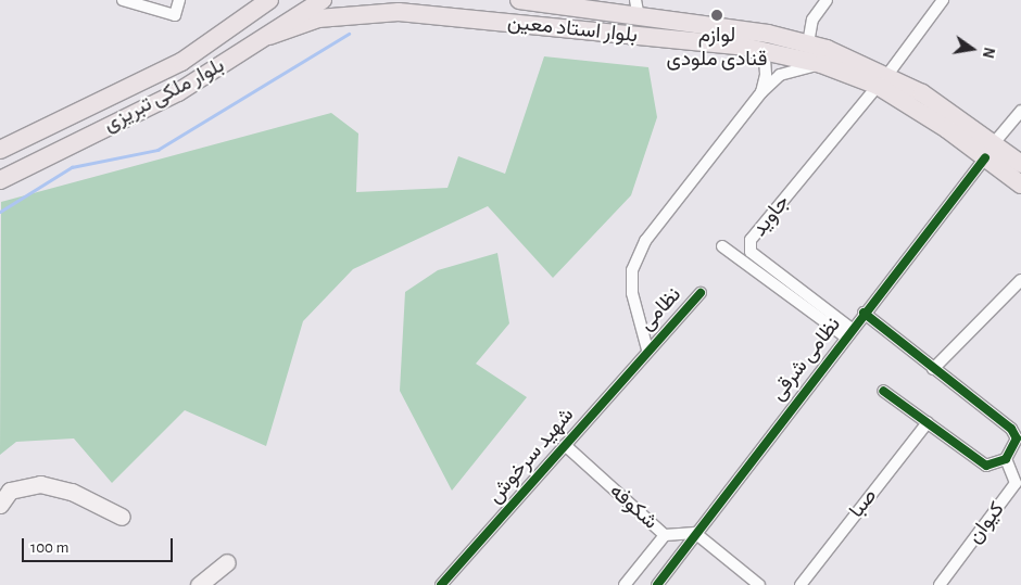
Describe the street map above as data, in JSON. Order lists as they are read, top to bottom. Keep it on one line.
{"streets":{"main road":["بلوار استاد معین","بلوار ملکى تبریزى"],"street":["جاوید","نظامی","نظامی شرقی","شهید سرخوش","صبا","شکوفه","کیوان"]},"crossings":[["بلوار استاد معین","جاوید"],["بلوار استاد معین","نظامی شرقی"],["جاوید","نظامی شرقی"],["نظامی","شهید سرخوش"],["نظامی شرقی","شکوفه"],["شهید سرخوش","شکوفه"]],"places":["لوازم قنادی ملودی"],"scale_bar":"100 m","north":"right"}
